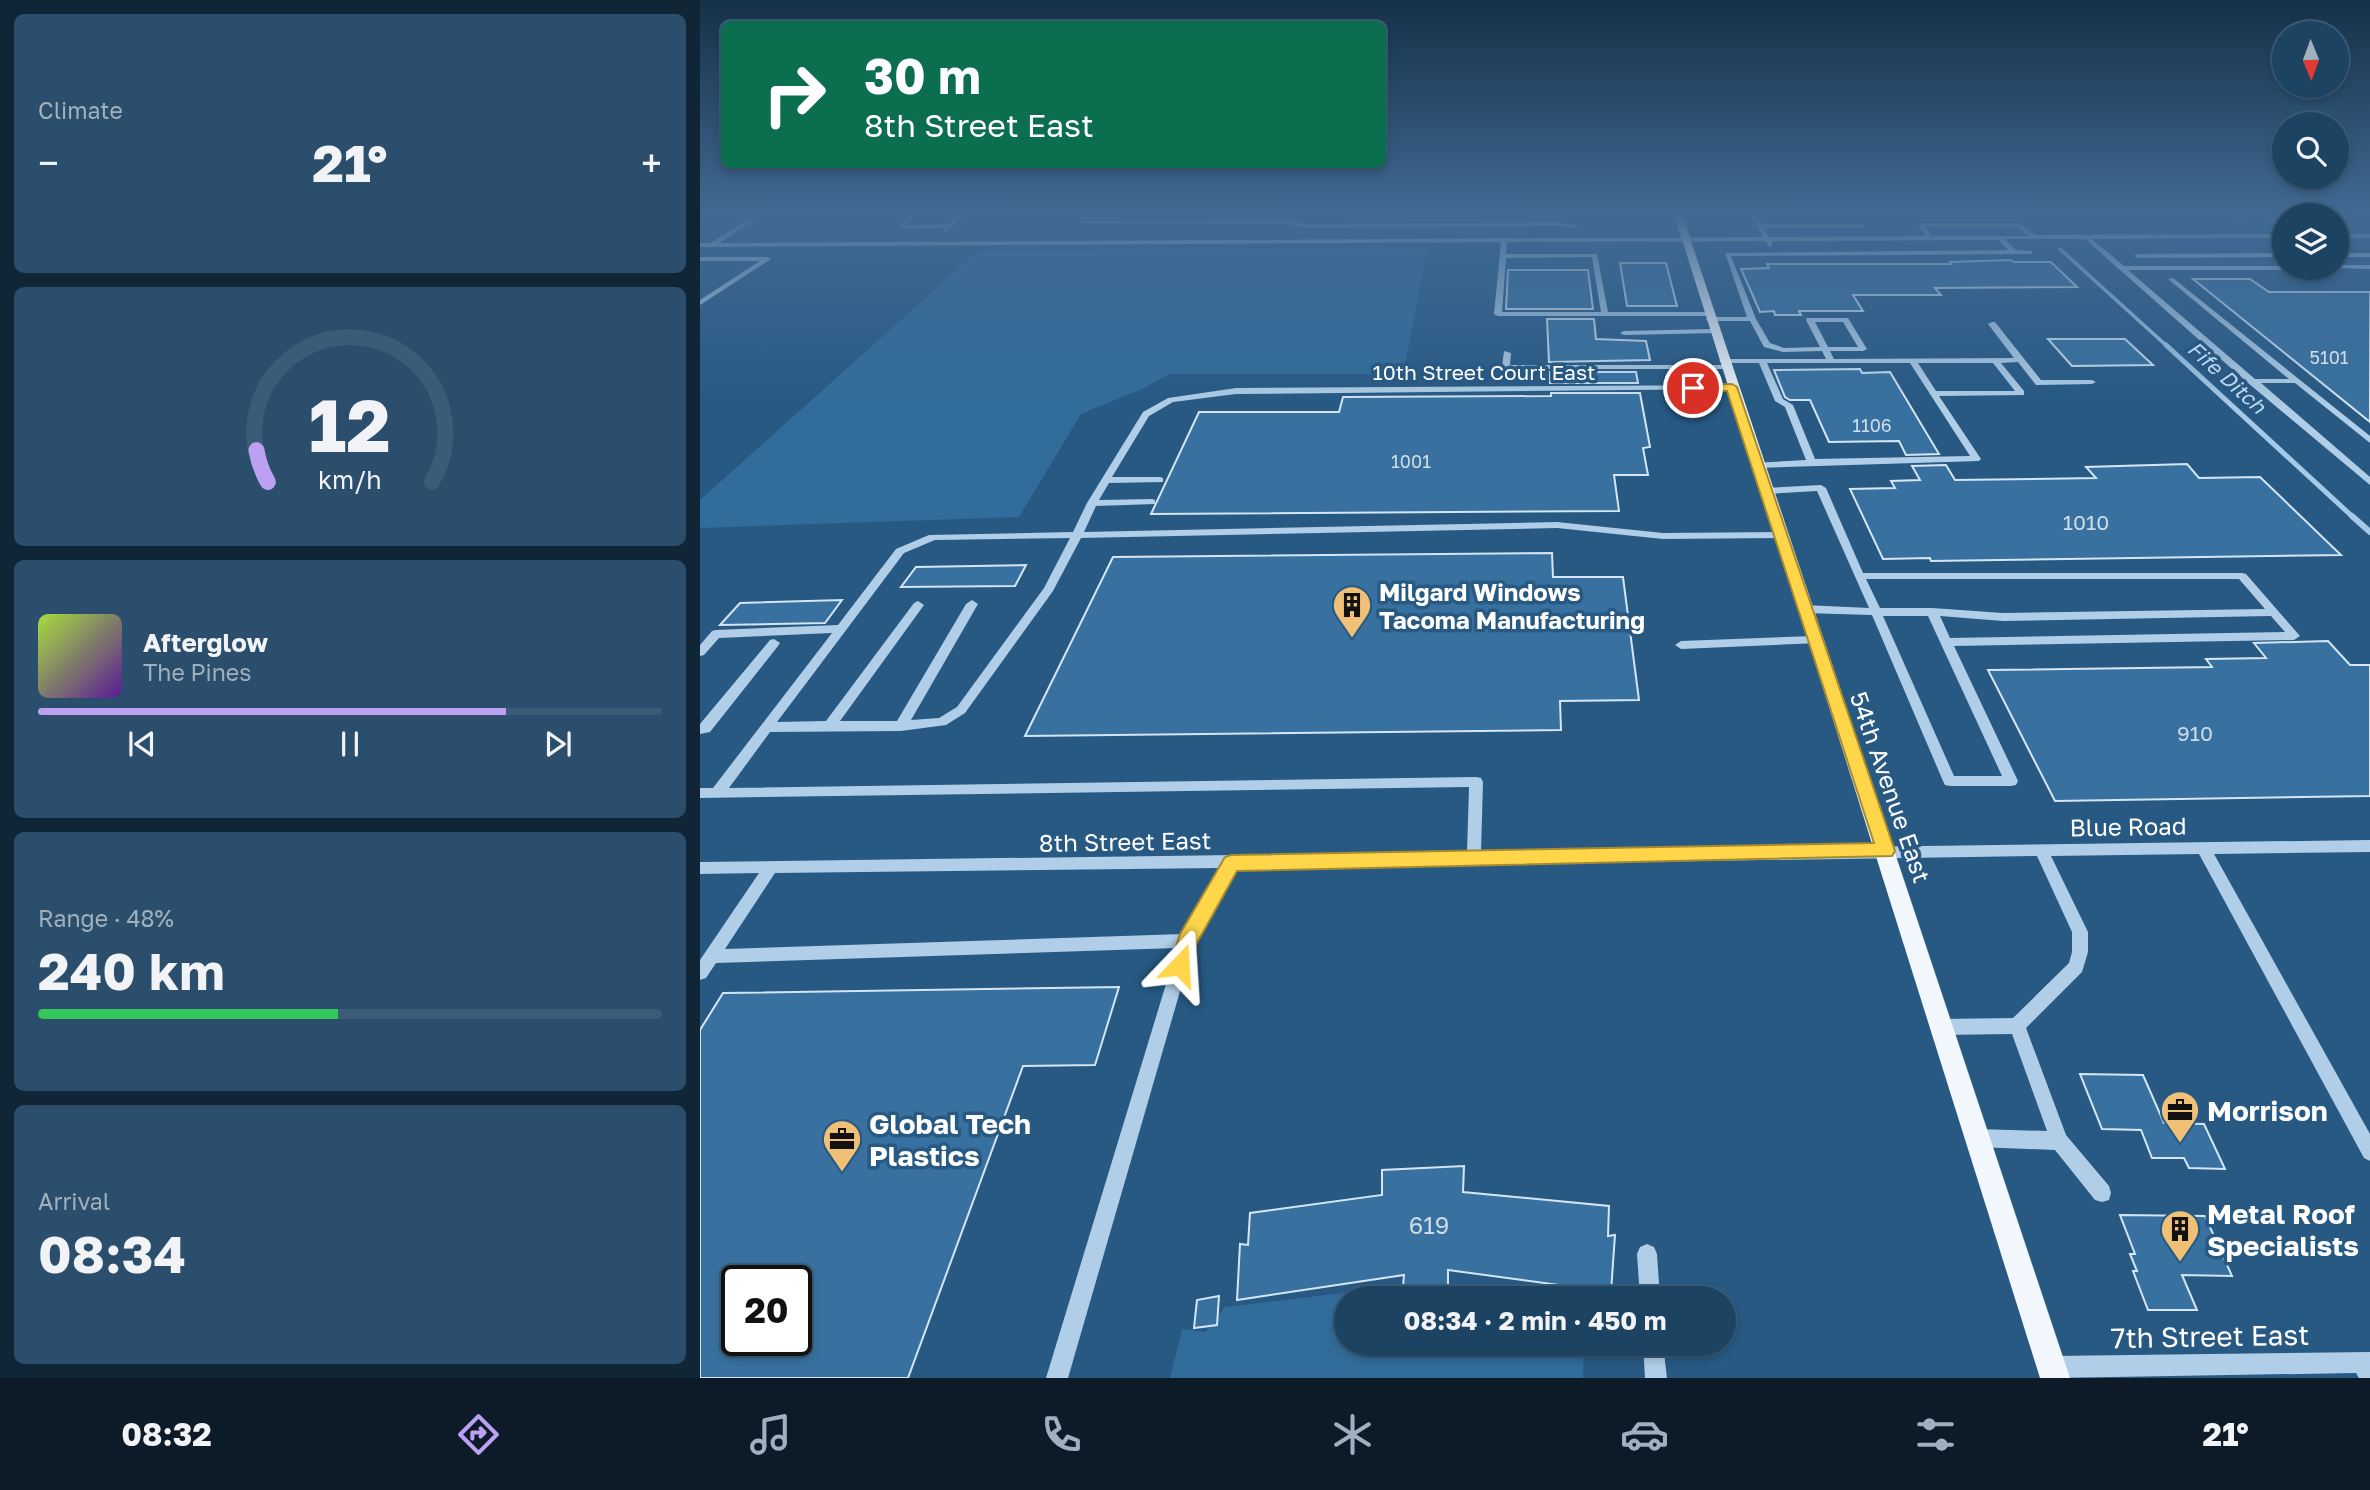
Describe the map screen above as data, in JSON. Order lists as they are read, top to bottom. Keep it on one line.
{"streets":{"main road":["54th Avenue East"],"street":["10th Street Court East","Blue Road","8th Street East","7th Street East"]},"crossings":[["10th Street Court East","54th Avenue East"],["54th Avenue East","Blue Road"],["54th Avenue East","8th Street East"],["54th Avenue East","7th Street East"],["Blue Road","8th Street East"]],"water":["Fife Ditch"],"places":{"building":["Milgard Windows Tacoma Manufacturing","Metal Roof Specialists"],"office":["Morrison","Global Tech Plastics"]},"house_numbers":["5101","1106","1001","1010","910","619"],"north":"bottom","page":{"tile":["Climate",["Range · 48%","240 km"],["Arrival","08:34"]],"turn":["30 m","8th Street East"],"heat":["−","21°","+"],"song":["Afterglow","The Pines"],"limit":"20","trip":"08:34 · 2 min · 450 m","tabs":["08:32","21°"],"gauge":["12","km/h"]}}
